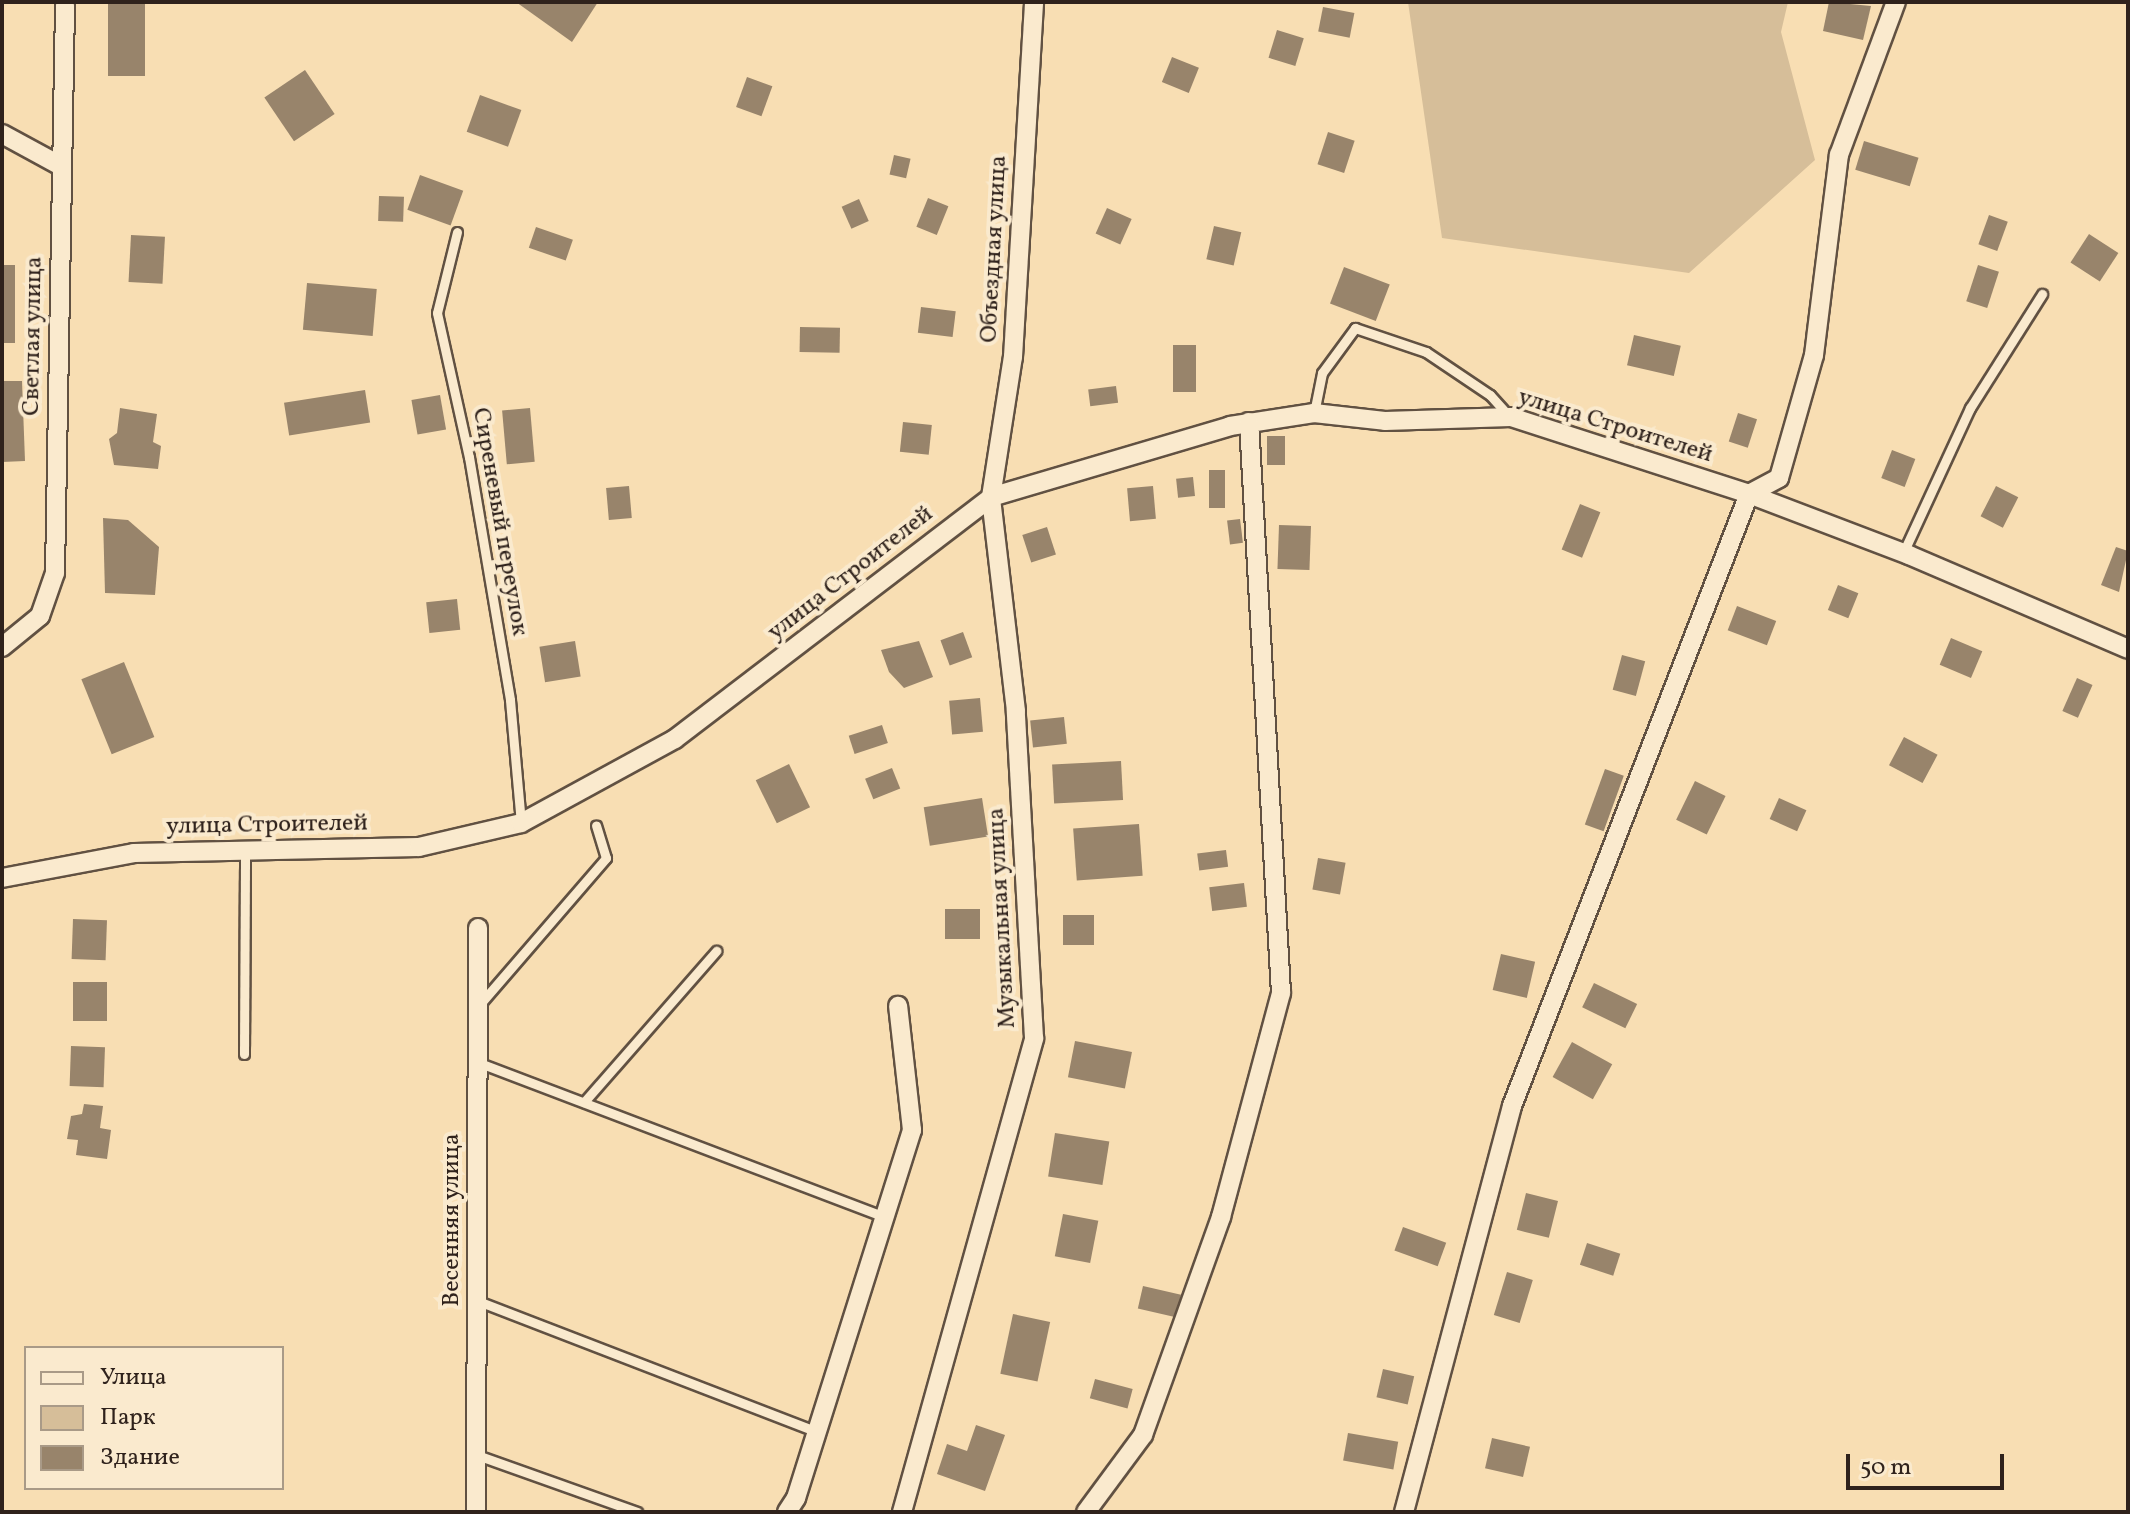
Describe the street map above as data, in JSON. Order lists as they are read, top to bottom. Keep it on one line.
{"streets":{"street":["Объездная улица","Светлая улица","улица Строителей","Музыкальная улица","Весенняя улица"],"lane":["Сиреневый переулок"]},"crossings":[["Объездная улица","улица Строителей"],["Объездная улица","Музыкальная улица"],["улица Строителей","Сиреневый переулок"],["улица Строителей","Музыкальная улица"]],"legend":["Улица","Парк","Здание"],"scale_bar":"50 m"}
